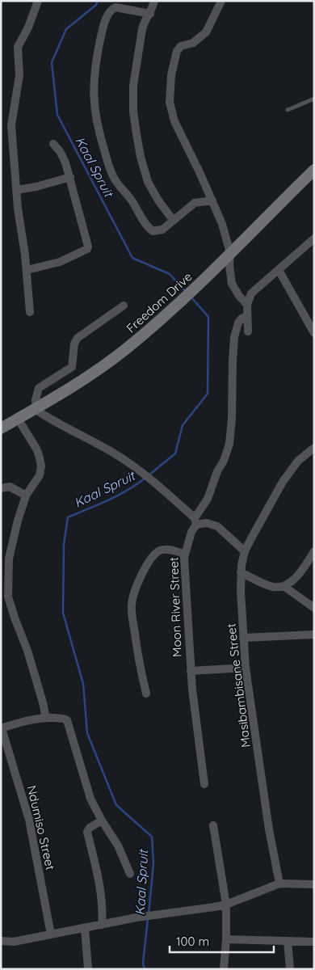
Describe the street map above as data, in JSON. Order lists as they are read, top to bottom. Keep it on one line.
{"streets":{"street":["Freedom Drive","Moon River Street","Masibambisane Street","Ndumiso Street"]},"crossings":[["Moon River Street","Masibambisane Street"]],"water":["Kaal Spruit"],"scale_bar":"100 m"}
